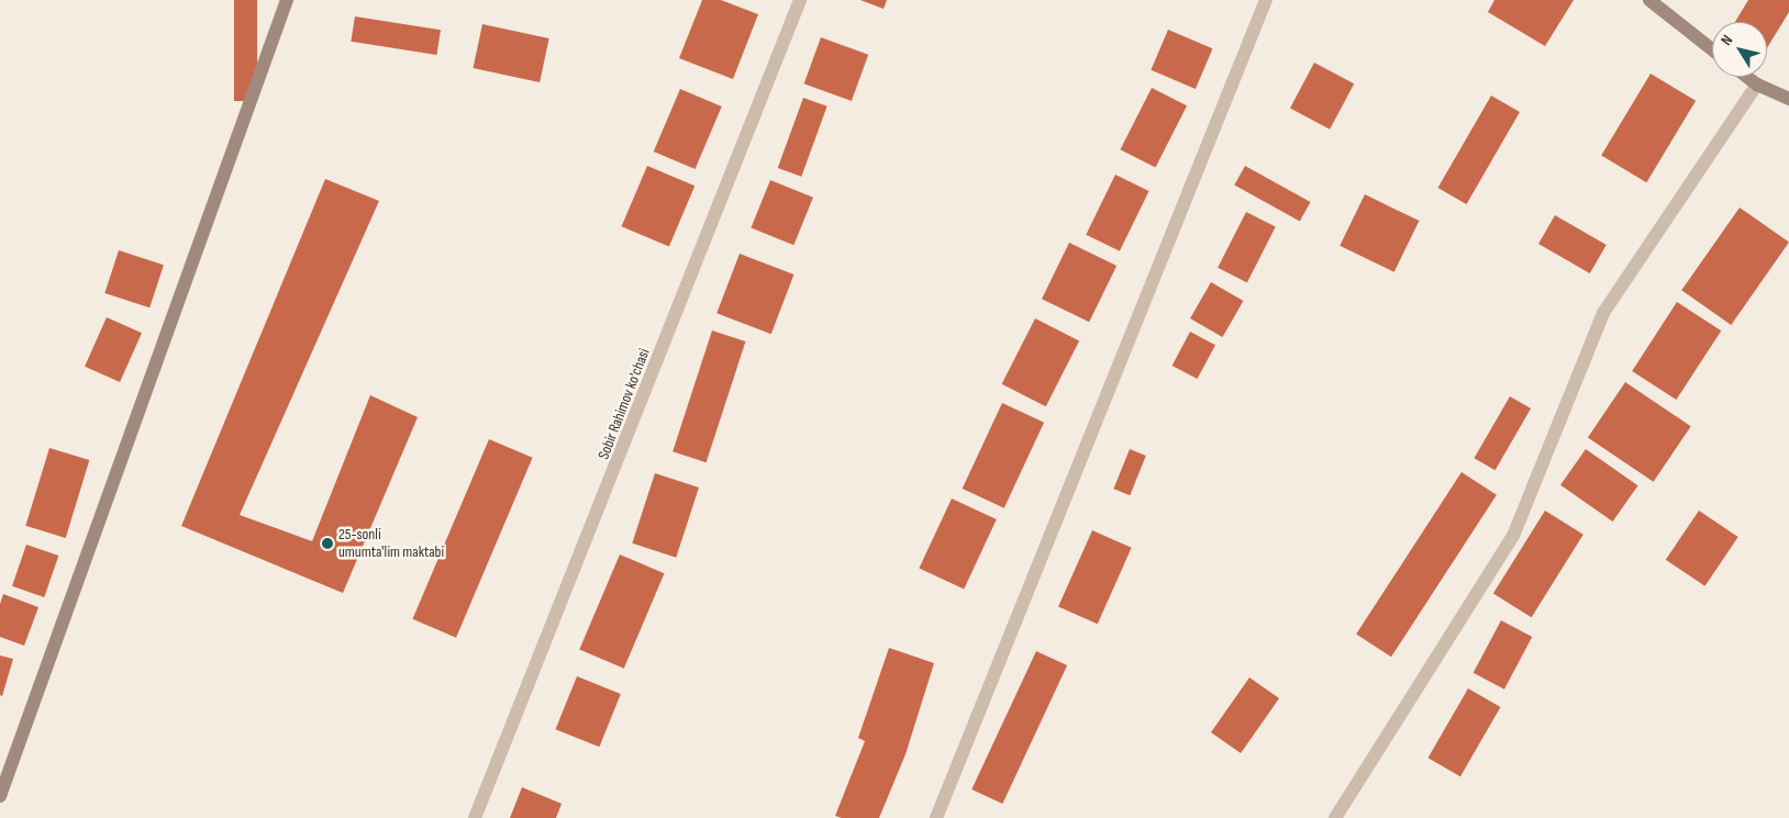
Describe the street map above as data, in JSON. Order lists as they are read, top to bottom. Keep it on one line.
{"streets":{"street":["Sobir Rahimov ko'chasi"]},"places":["25-sonli umumta'lim maktabi"],"north":"top left"}
